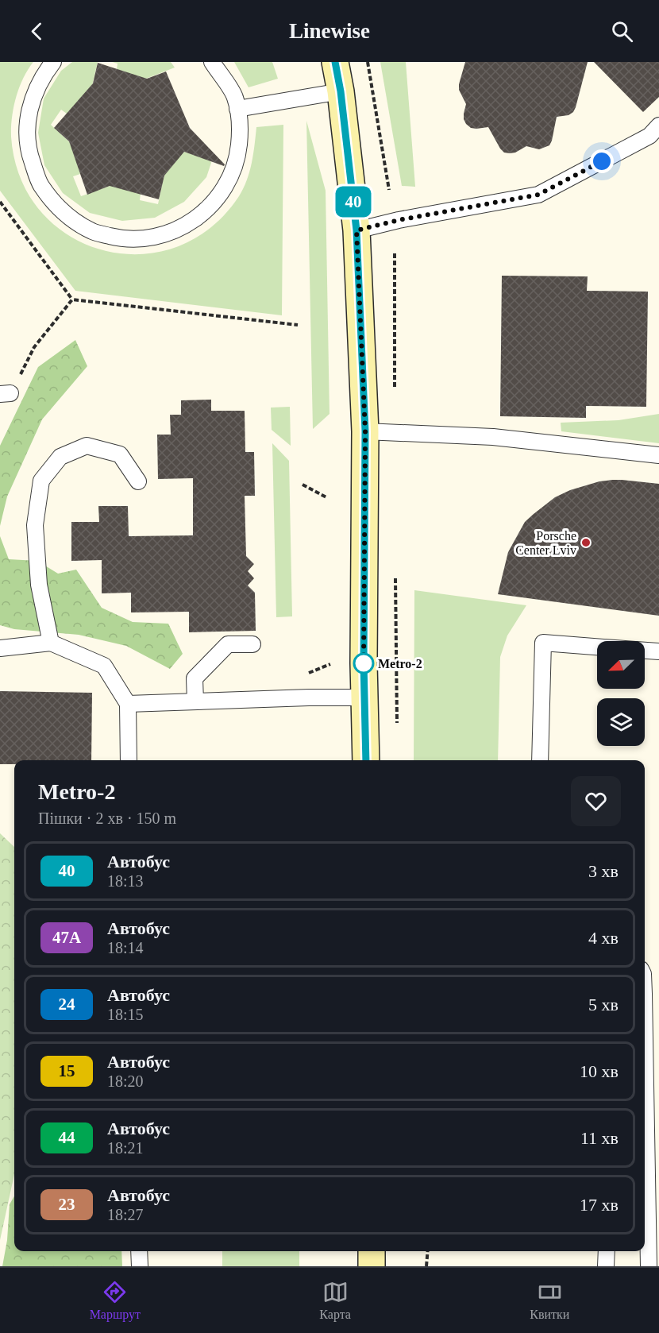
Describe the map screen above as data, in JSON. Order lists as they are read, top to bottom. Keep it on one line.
{"places":["Porsche Center Lviv","Metro-2"],"lines":["bus line 40"],"north":"bottom left","page":{"header":"Linewise","on_map":"40","heading":["Metro-2","Пішки · 2 хв · 150 m"],"list":[{"mark":"40","name":"Автобус","note":"18:13","value":"3 хв"},{"mark":"47А","name":"Автобус","note":"18:14","value":"4 хв"},{"mark":"24","name":"Автобус","note":"18:15","value":"5 хв"},{"mark":"15","name":"Автобус","note":"18:20","value":"10 хв"},{"mark":"44","name":"Автобус","note":"18:21","value":"11 хв"},{"mark":"23","name":"Автобус","note":"18:27","value":"17 хв"}],"tabs":["Маршрут","Карта","Квитки"]}}
